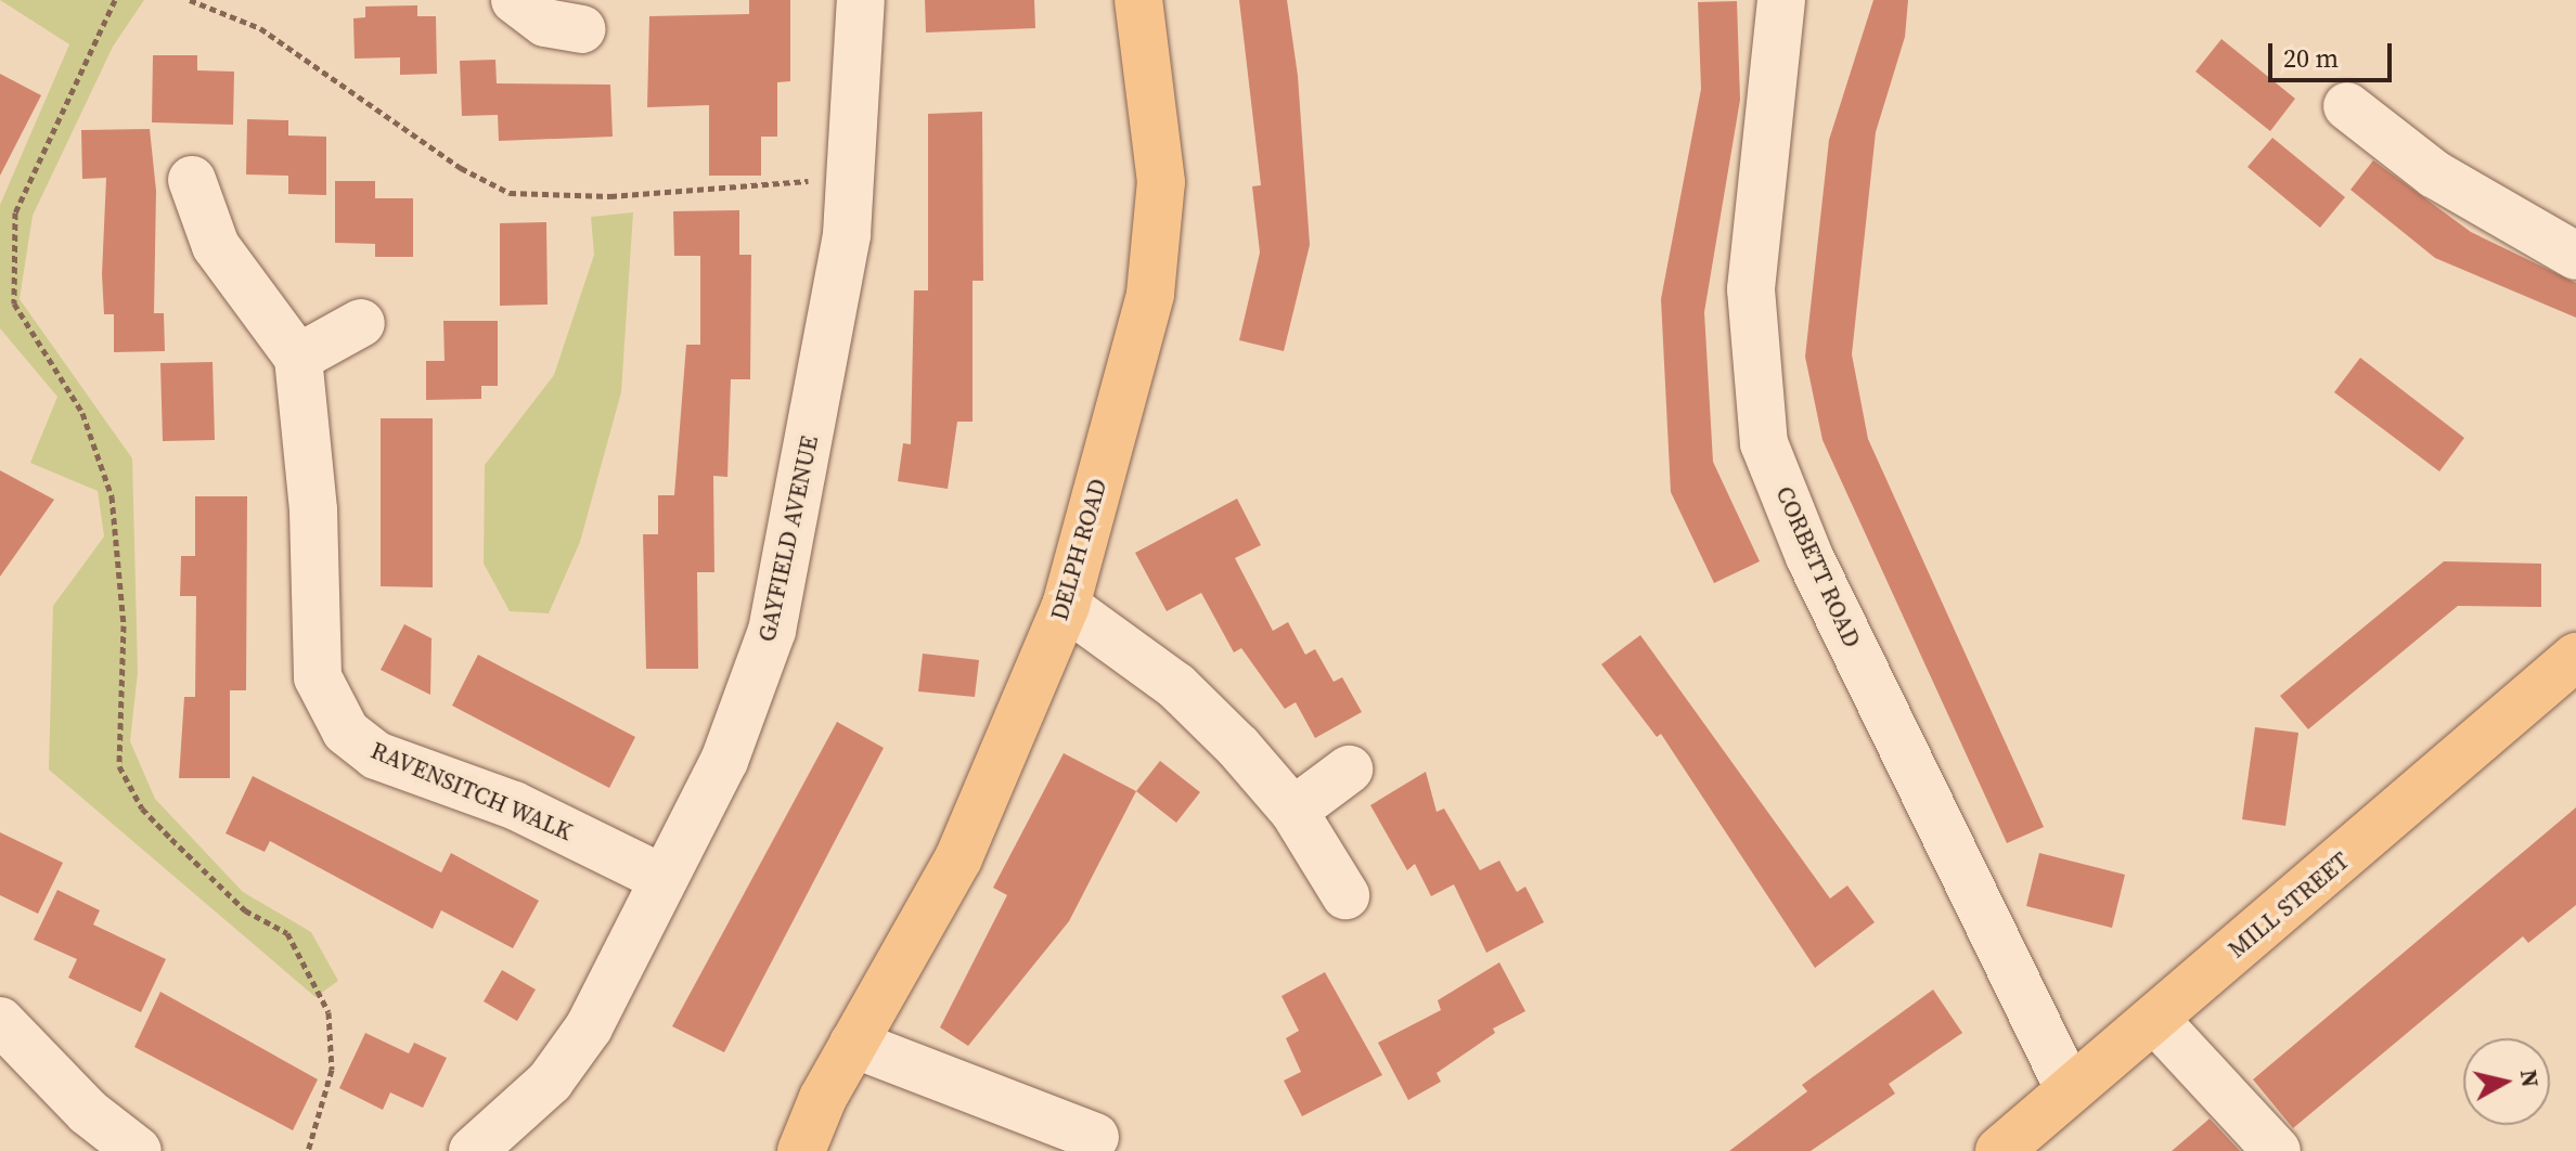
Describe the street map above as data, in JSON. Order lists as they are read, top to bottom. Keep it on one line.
{"streets":{"main road":["DELPH ROAD","MILL STREET"],"street":["GAYFIELD AVENUE","CORBETT ROAD","RAVENSITCH WALK"]},"crossings":[["GAYFIELD AVENUE","RAVENSITCH WALK"],["CORBETT ROAD","MILL STREET"]],"scale_bar":"20 m","north":"right"}
